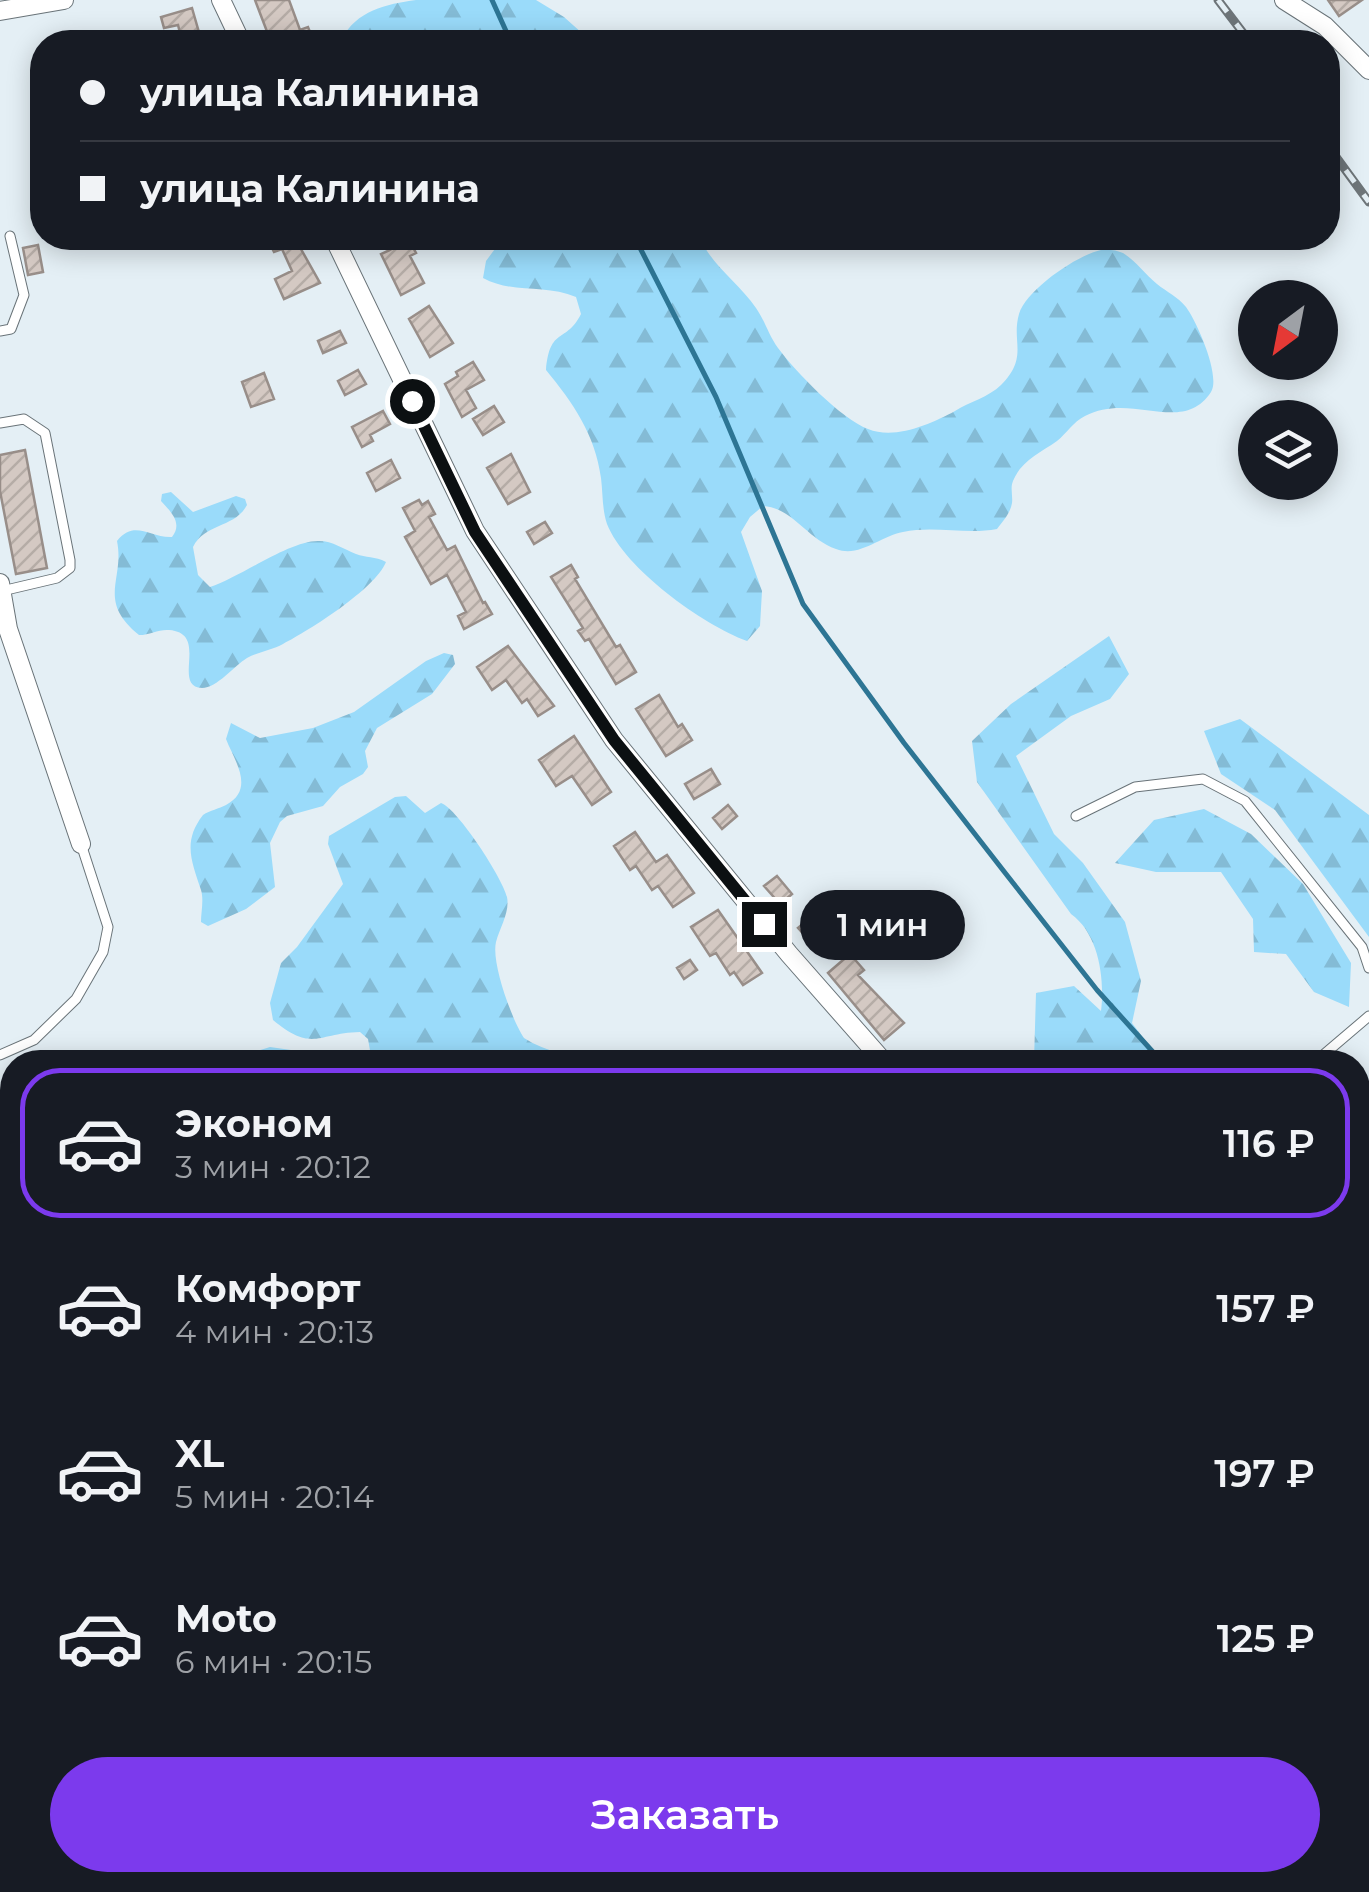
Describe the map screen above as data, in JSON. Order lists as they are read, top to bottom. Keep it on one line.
{"north":"bottom left","page":{"banner":["улица Калинина","улица Калинина"],"bubble":"1 мин","list":[{"name":"Эконом","note":"3 мин · 20:12","value":"116 ₽"},{"name":"Комфорт","note":"4 мин · 20:13","value":"157 ₽"},{"name":"XL","note":"5 мин · 20:14","value":"197 ₽"},{"name":"Moto","note":"6 мин · 20:15","value":"125 ₽"}],"buttons":"Заказать"}}
